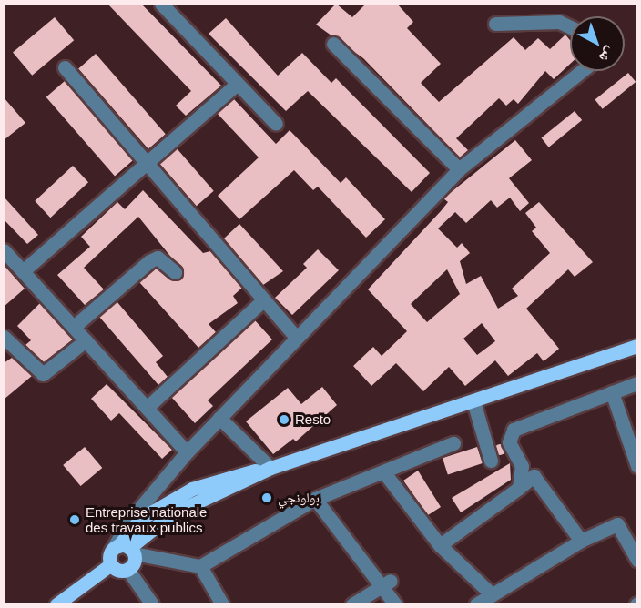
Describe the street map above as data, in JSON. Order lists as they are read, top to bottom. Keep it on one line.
{"places":["Resto","بولونجي","Entreprise nationale des travaux publics"],"north":"bottom right"}
